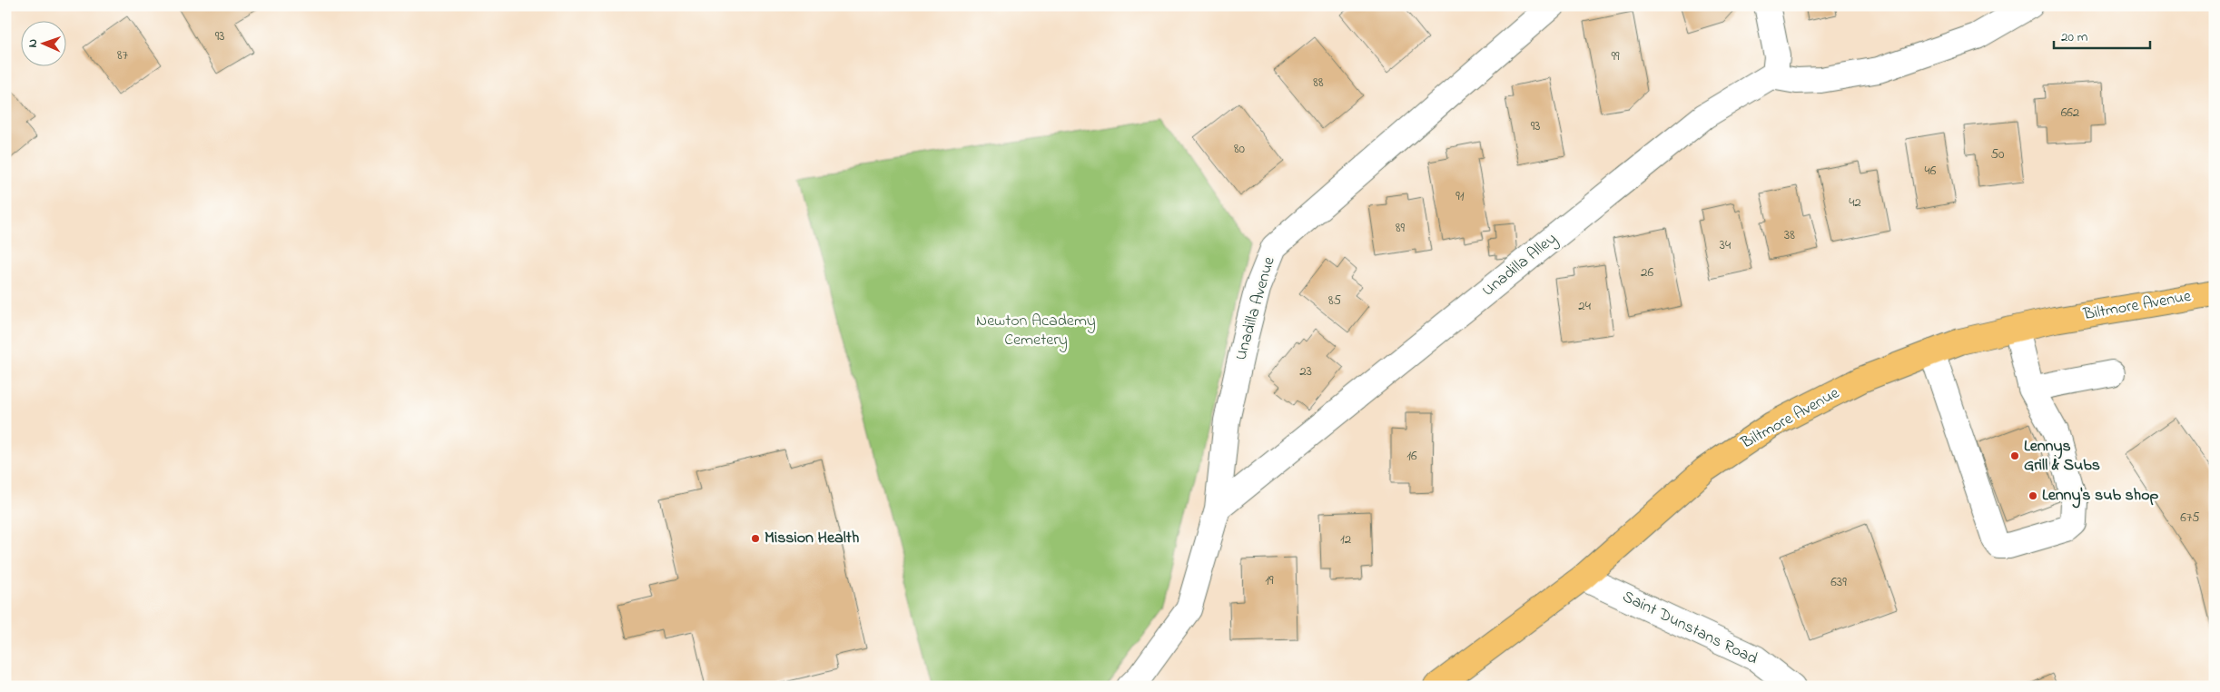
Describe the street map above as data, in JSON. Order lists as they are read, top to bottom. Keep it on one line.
{"streets":{"main road":["Biltmore Avenue"],"street":["Unadilla Alley","Unadilla Avenue","Saint Dunstans Road"]},"crossings":[["Unadilla Alley","Unadilla Avenue"],["Biltmore Avenue","Saint Dunstans Road"]],"parks":["Newton Academy Cemetery"],"places":["Lennys Grill & Subs","Lenny's sub shop","Mission Health"],"house_numbers":["93","87","99","88","662","93","80","50","46","91","42","89","38","34","26","85","24","23","16","675","12","19","639"],"scale_bar":"20 m","north":"left"}
